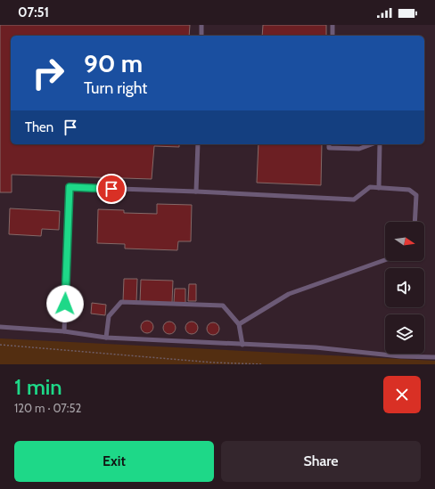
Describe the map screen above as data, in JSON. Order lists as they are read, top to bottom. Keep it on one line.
{"north":"right","page":{"status":"07:51","turn":["90 m","Turn right"],"then":"Then","heading":["1 min","120 m · 07:52"],"buttons":["Exit","Share"]}}
